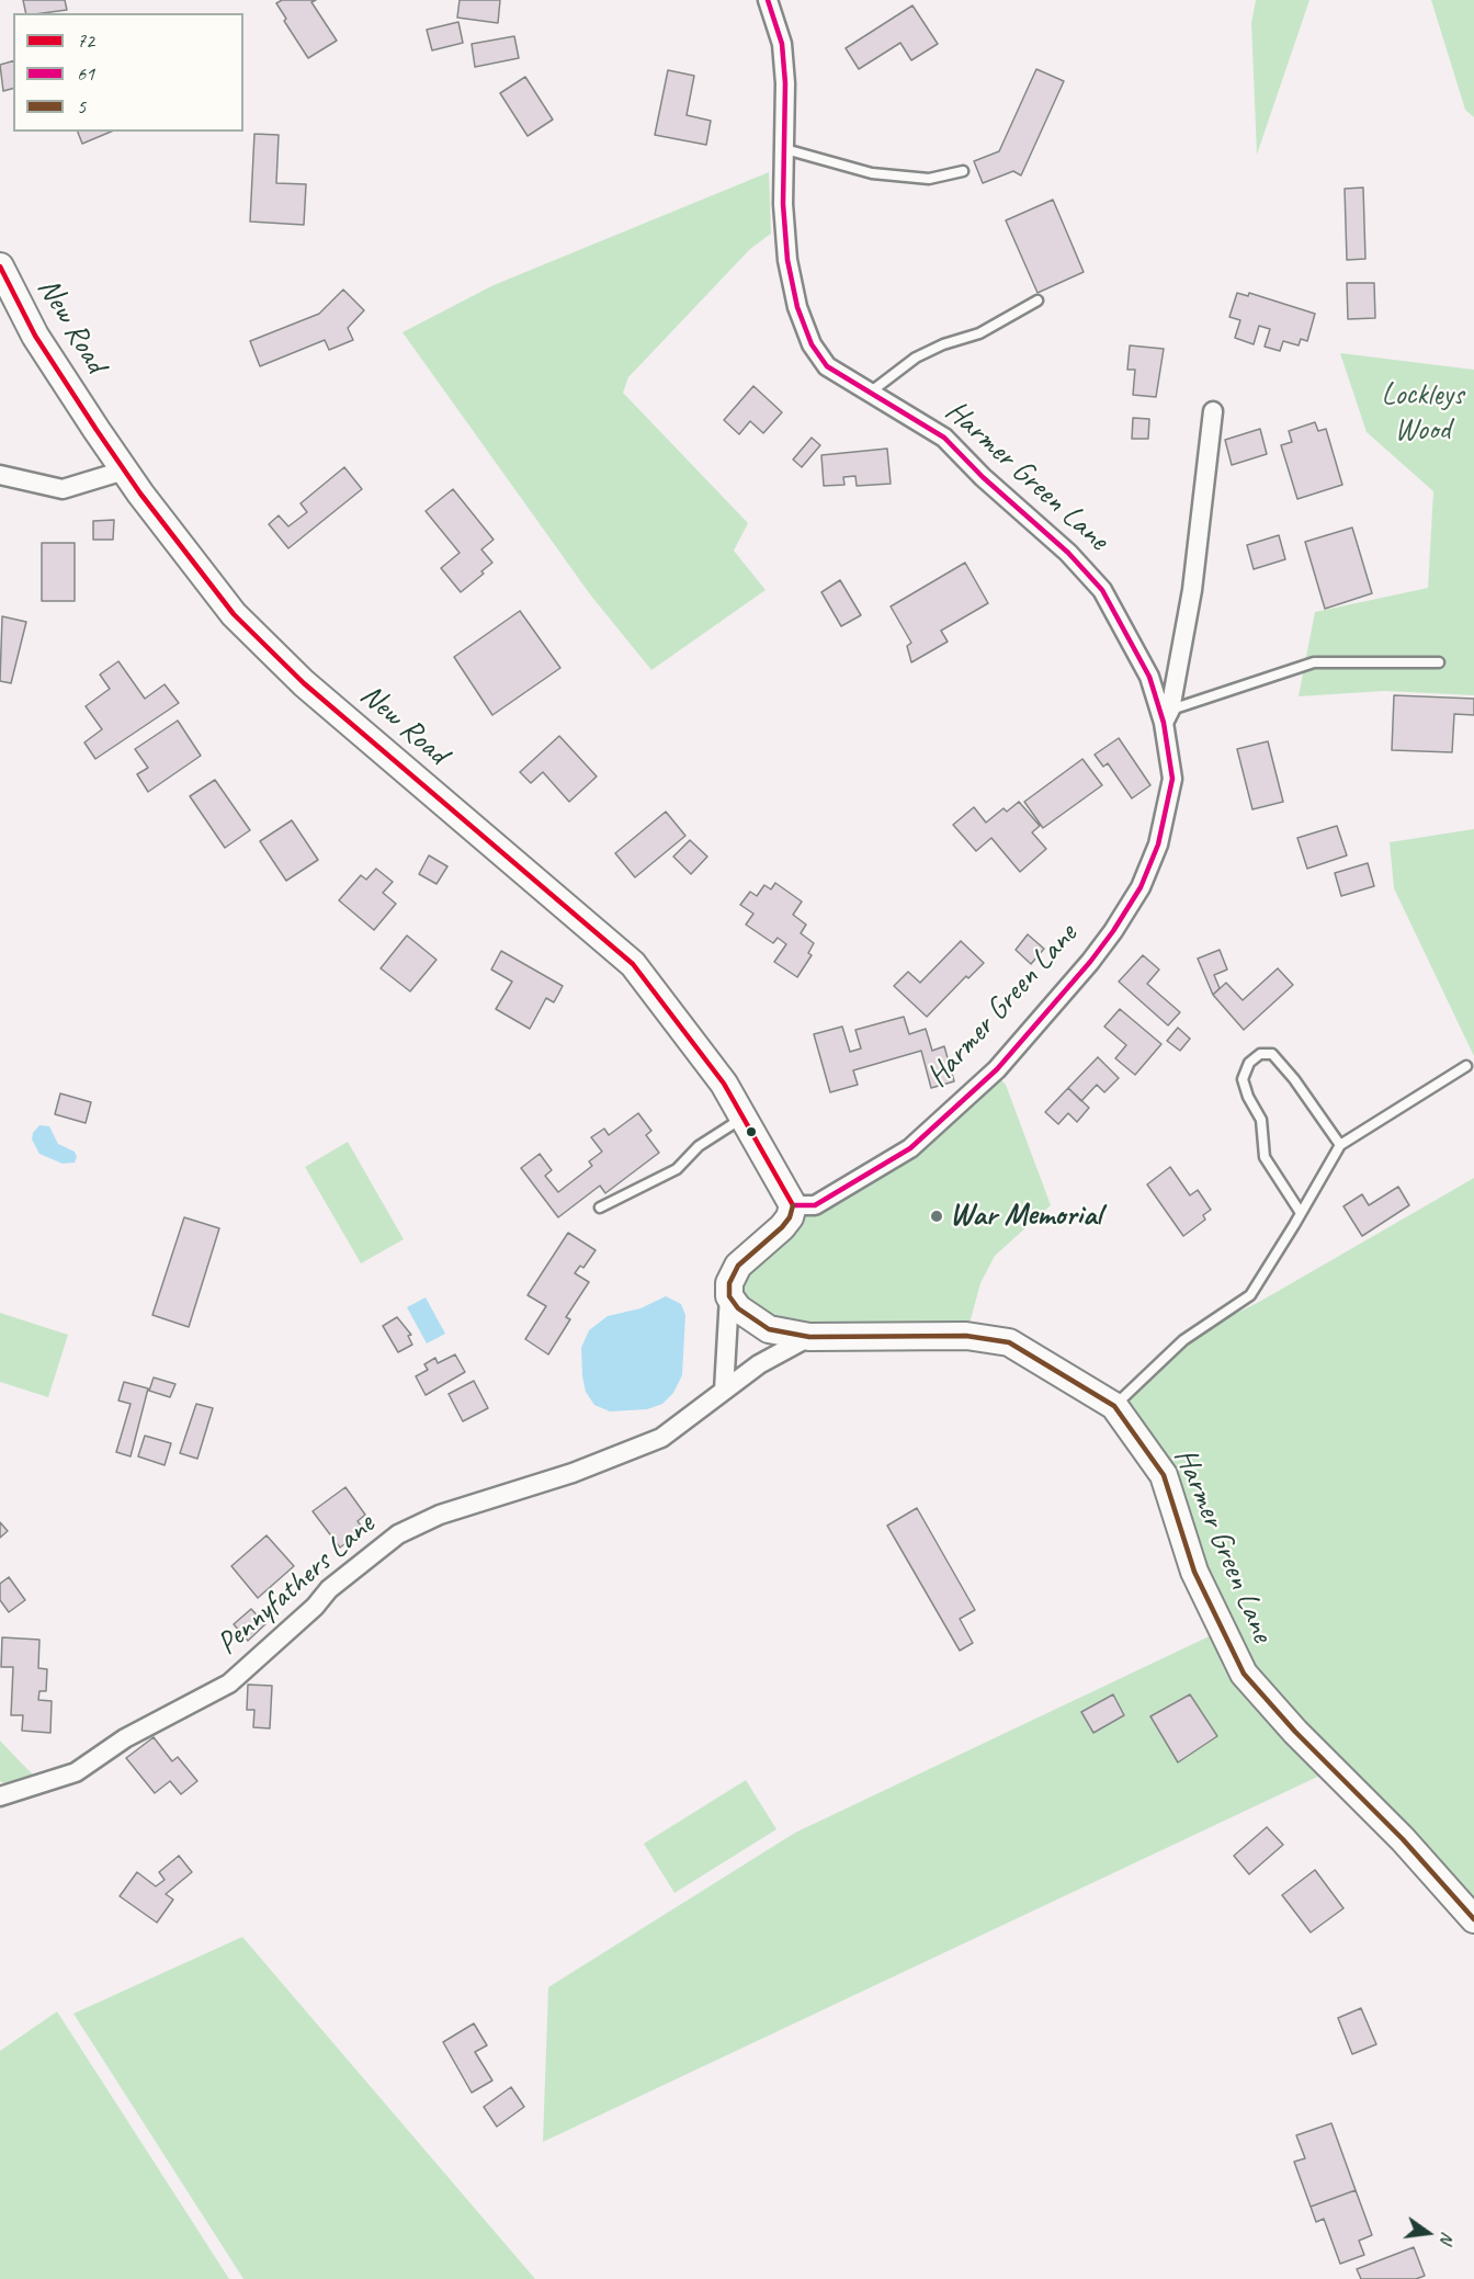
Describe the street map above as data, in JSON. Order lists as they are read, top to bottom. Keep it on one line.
{"streets":{"street":["New Road","Harmer Green Lane","Pennyfathers Lane"]},"crossings":[["New Road","Harmer Green Lane"],["Harmer Green Lane","Pennyfathers Lane"]],"parks":["Lockleys Wood"],"places":["War Memorial"],"lines":["transit line 61","transit line 72","transit line 5"],"legend":["72","61","5"],"north":"right"}
